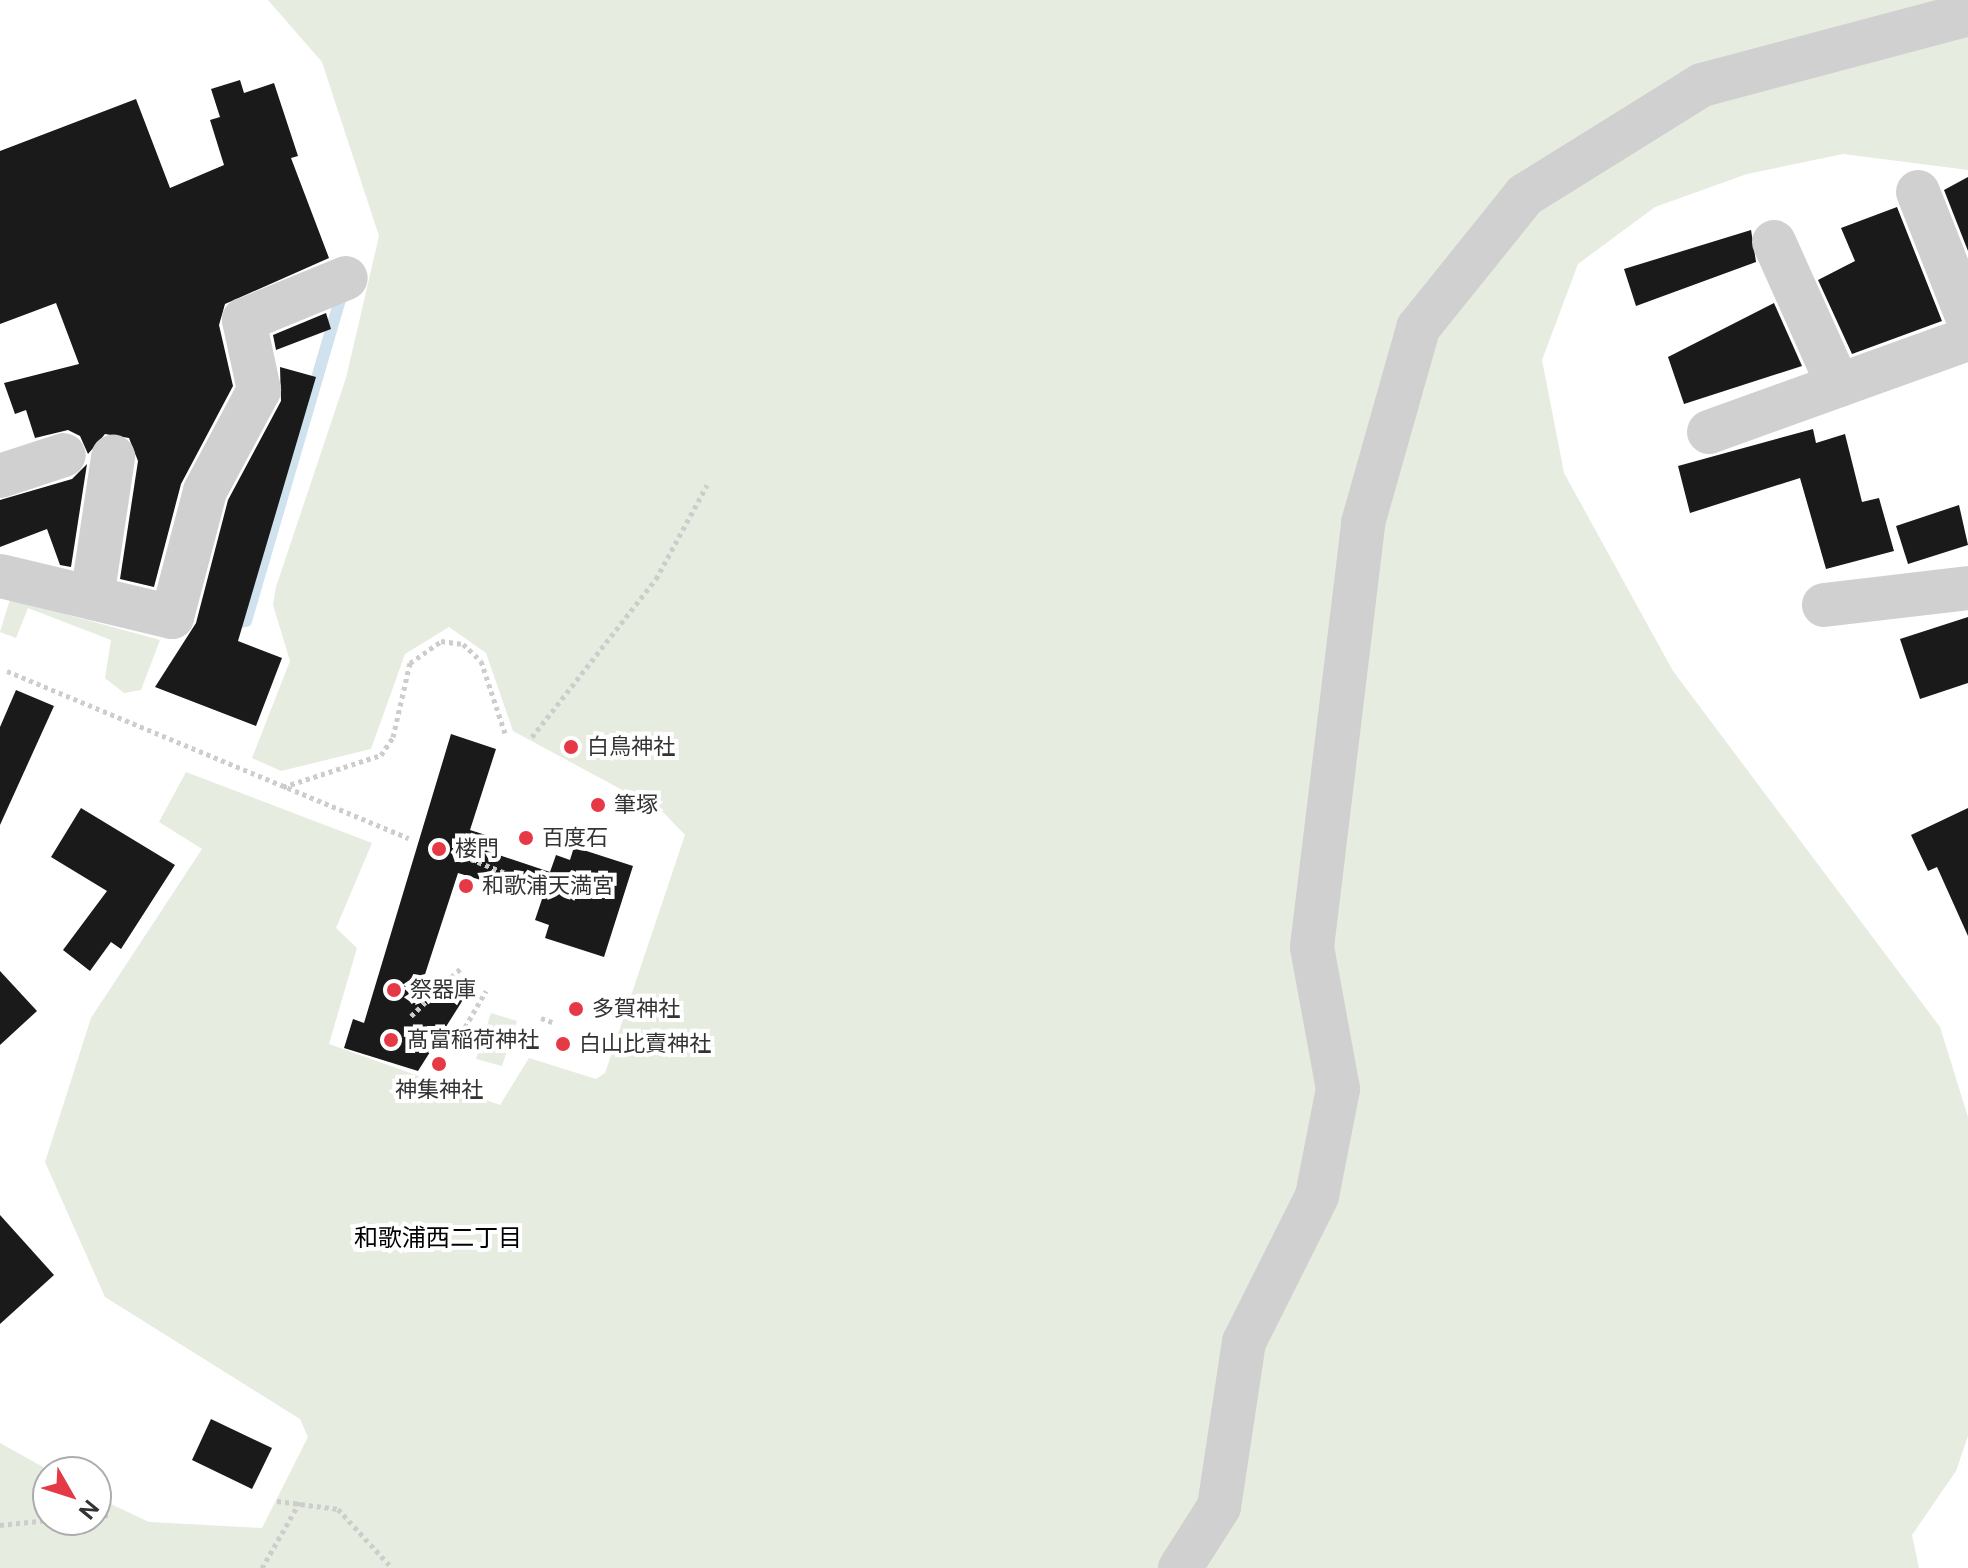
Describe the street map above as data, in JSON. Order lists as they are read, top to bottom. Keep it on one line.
{"districts":["和歌浦西二丁目"],"places":["白鳥神社","筆塚","百度石","楼門","和歌浦天満宮","祭器庫","多賀神社","髙富稲荷神社","白山比賣神社","神集神社"],"north":"bottom right"}
